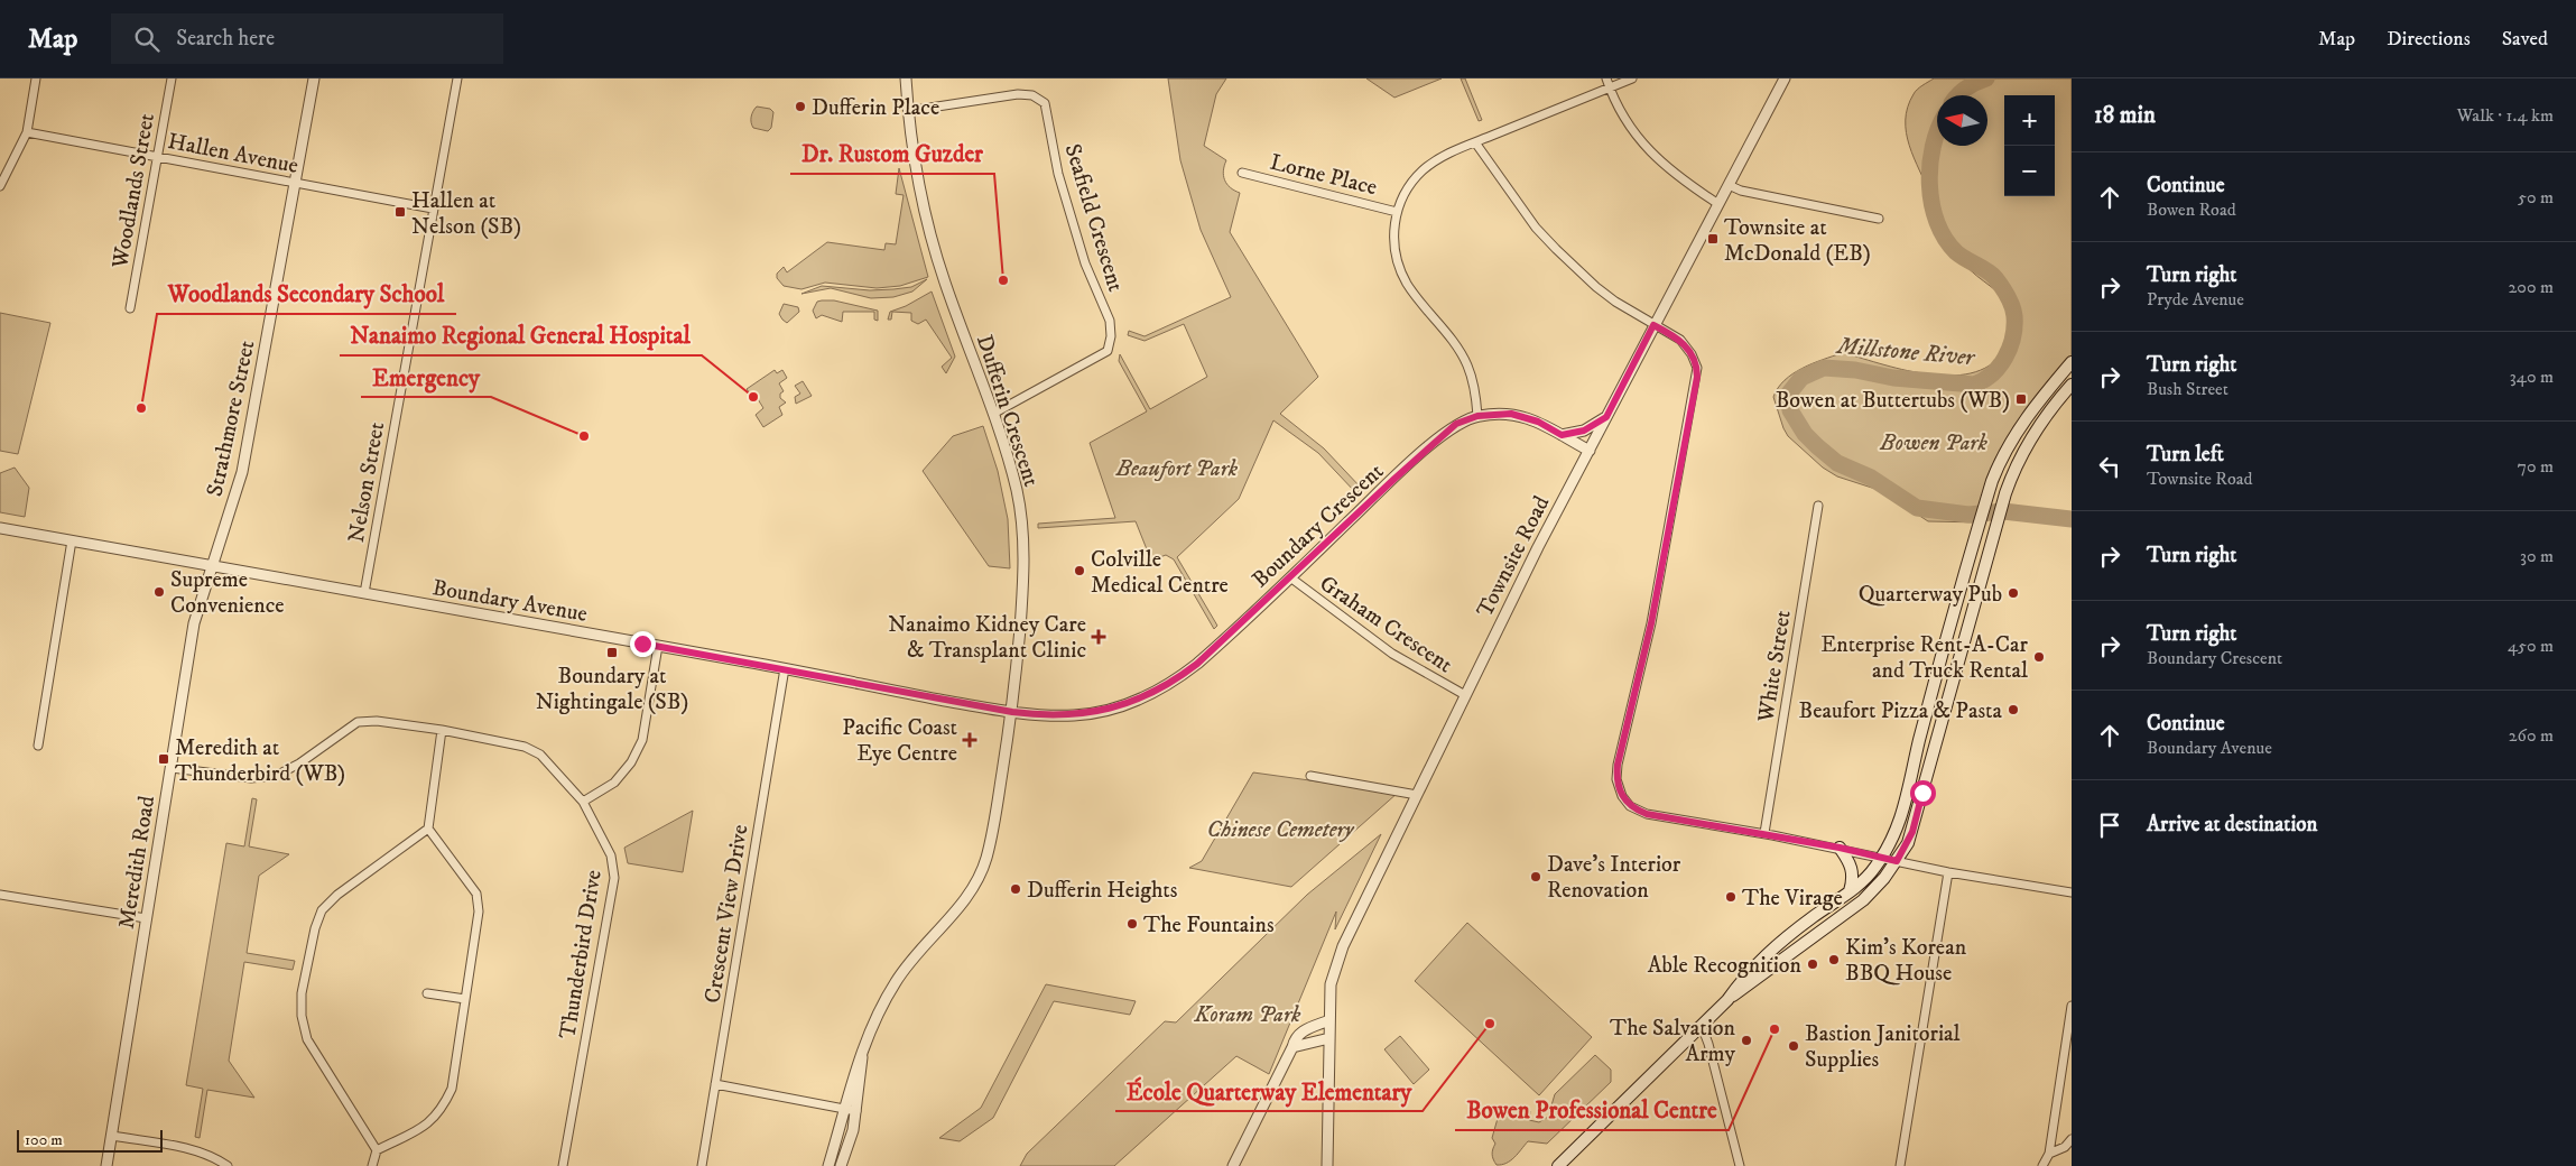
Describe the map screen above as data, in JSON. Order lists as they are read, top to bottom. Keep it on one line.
{"streets":{"street":["Hallen Avenue","Lorne Place","Woodlands Street","Seafield Crescent","Dufferin Crescent","Strathmore Street","Nelson Street","Boundary Crescent","Townsite Road","Boundary Avenue","Graham Crescent","White Street","Meredith Road","Crescent View Drive","Thunderbird Drive"]},"crossings":[["Hallen Avenue","Woodlands Street"],["Hallen Avenue","Strathmore Street"],["Hallen Avenue","Nelson Street"],["Seafield Crescent","Dufferin Crescent"],["Dufferin Crescent","Boundary Crescent"],["Dufferin Crescent","Boundary Avenue"],["Strathmore Street","Boundary Avenue"],["Strathmore Street","Meredith Road"],["Nelson Street","Boundary Avenue"],["Boundary Crescent","Townsite Road"],["Boundary Crescent","Boundary Avenue"],["Boundary Crescent","Graham Crescent"],["Townsite Road","Graham Crescent"],["Boundary Avenue","Meredith Road"],["Boundary Avenue","Crescent View Drive"],["Meredith Road","Thunderbird Drive"]],"water":["Millstone River"],"parks":["Bowen Park","Beaufort Park","Chinese Cemetery","Koram Park"],"places":{"other":["Dufferin Place","Dr. Rustom Guzder","Nanaimo Regional General Hospital","Woodlands Secondary School","Emergency","Colville Medical Centre","Supreme Convenience","Quarterway Pub","Enterprise Rent-A-Car and Truck Rental","Beaufort Pizza & Pasta","Dave's Interior Renovation","Dufferin Heights","The Virage","The Fountains","Kim's Korean BBQ House","Able Recognition","École Quarterway Elementary","Bowen Professional Centre","The Salvation Army","Bastion Janitorial Supplies"],"transit":["Hallen at Nelson (SB)","Townsite at McDonald (EB)","Bowen at Buttertubs (WB)","Boundary at Nightingale (SB)","Meredith at Thunderbird (WB)"],"health":["Nanaimo Kidney Care & Transplant Clinic","Pacific Coast Eye Centre"]},"scale_bar":"100 m","north":"left","page":{"header":"Map","search":"Search here","nav":["Map","Directions","Saved"],"heading":["18 min","Walk · 1.4 km"],"map_buttons":["+","−"],"list":[["Continue","Bowen Road","50 m"],["Turn right","Pryde Avenue","200 m"],["Turn right","Bush Street","340 m"],["Turn left","Townsite Road","70 m"],["Turn right","30 m"],["Turn right","Boundary Crescent","450 m"],["Continue","Boundary Avenue","260 m"],"Arrive at destination"],"scale":"100 m"}}
